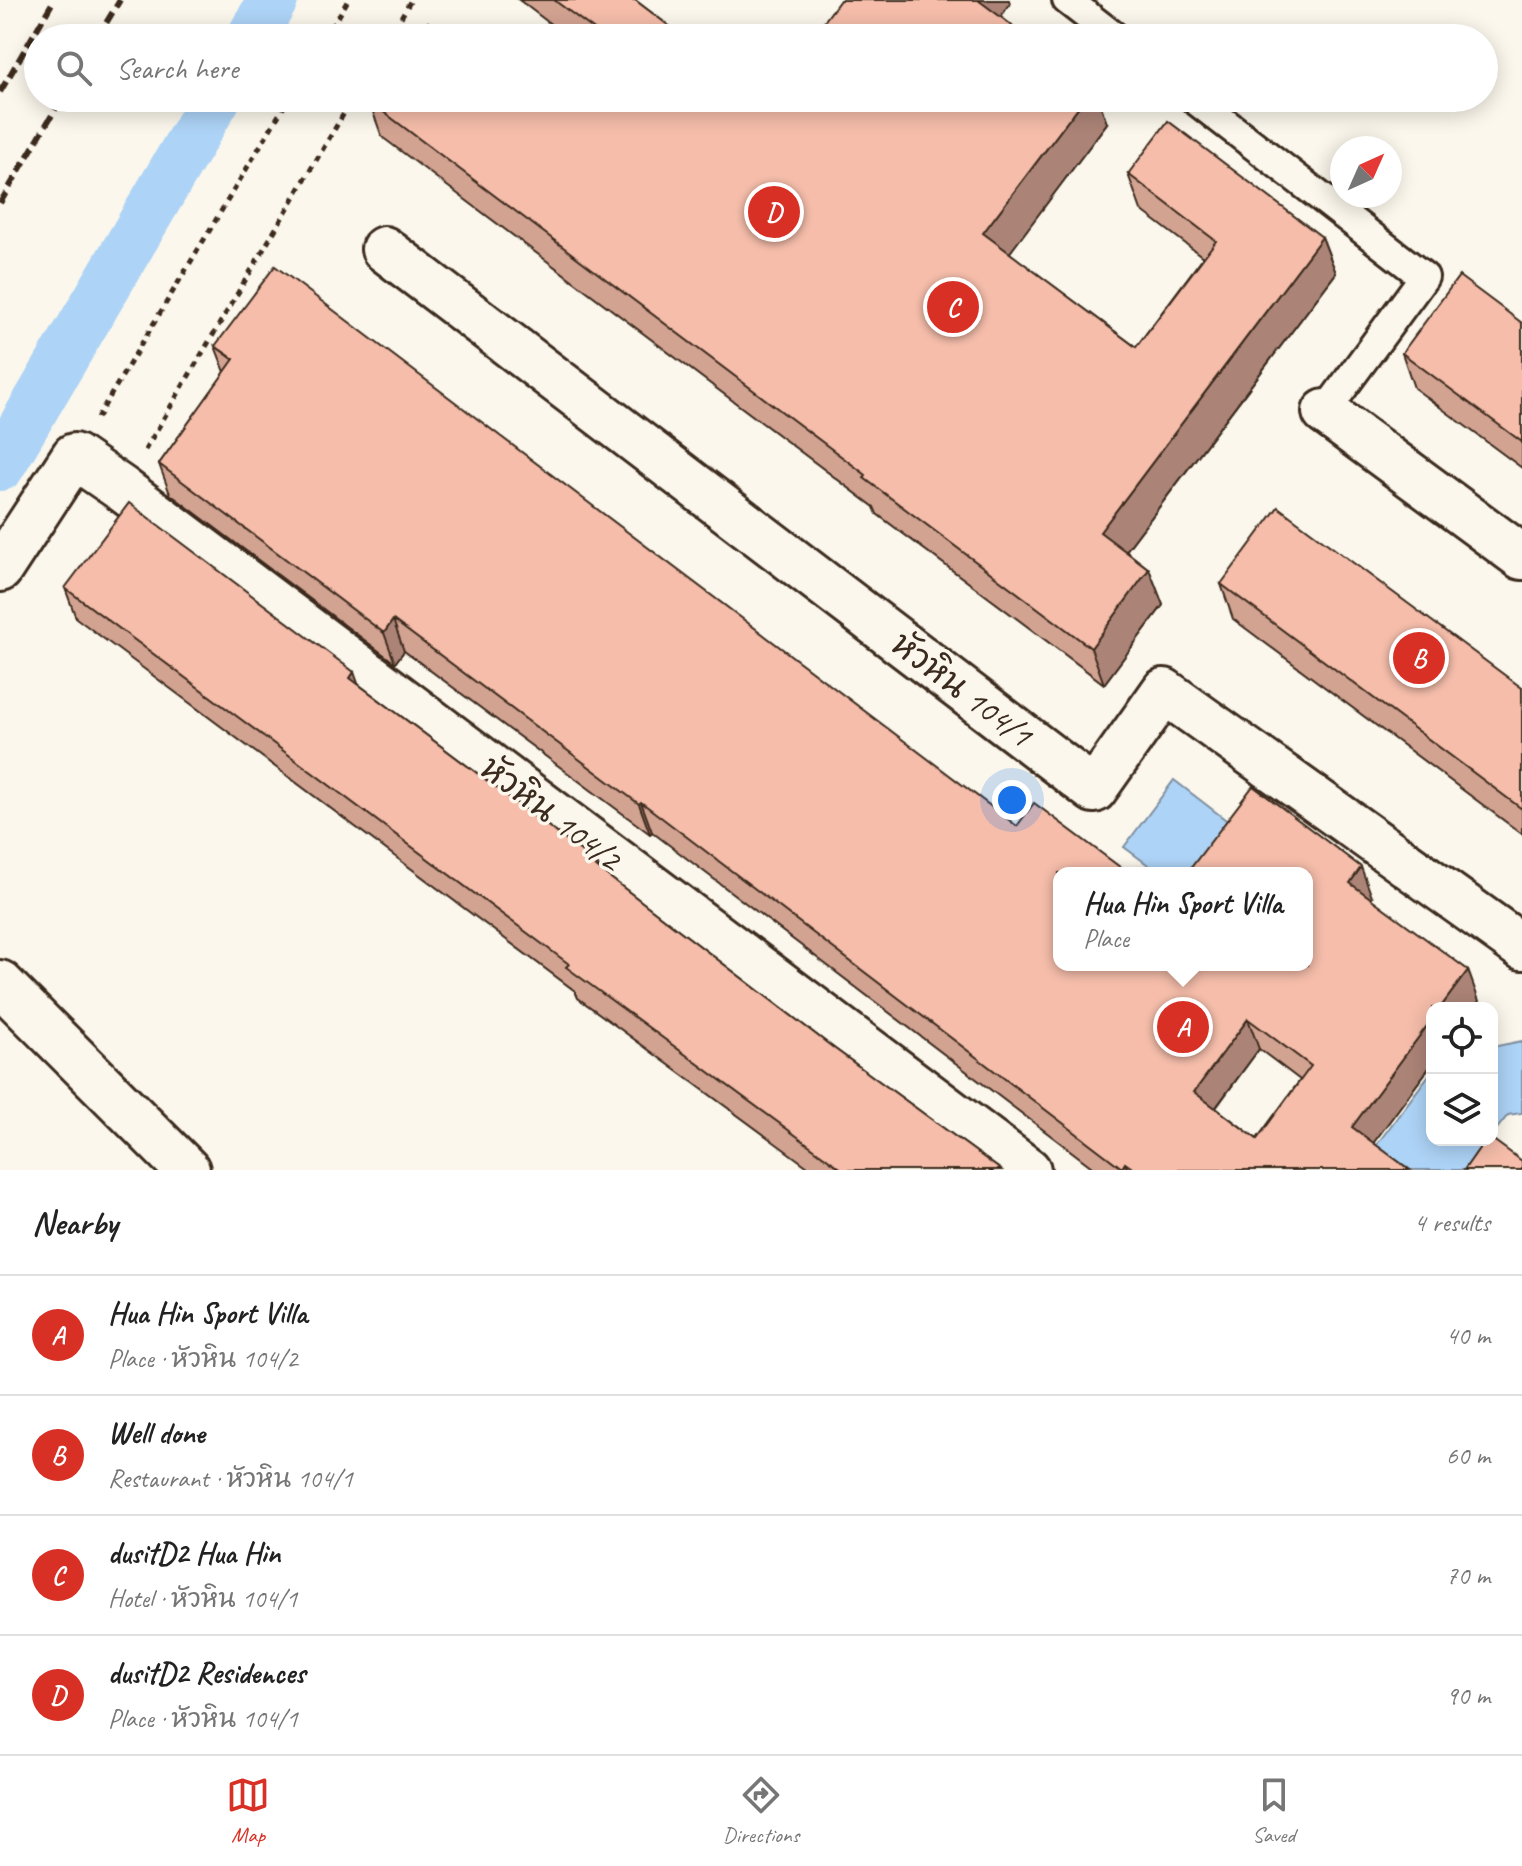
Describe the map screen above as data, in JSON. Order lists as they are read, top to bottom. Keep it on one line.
{"streets":{"street":["หัวหิน 104/1","หัวหิน 104/2"]},"north":"top right","page":{"search":"Search here","pins":["D","C","B","A"],"popup":["Hua Hin Sport Villa","Place"],"heading":["Nearby","4 results"],"list":[{"mark":"A","name":"Hua Hin Sport Villa","note":"Place · หัวหิน 104/2","value":"40 m"},{"mark":"B","name":"Well done","note":"Restaurant · หัวหิน 104/1","value":"60 m"},{"mark":"C","name":"dusitD2 Hua Hin","note":"Hotel · หัวหิน 104/1","value":"70 m"},{"mark":"D","name":"dusitD2 Residences","note":"Place · หัวหิน 104/1","value":"90 m"}],"nav":["Map","Directions","Saved"]}}
